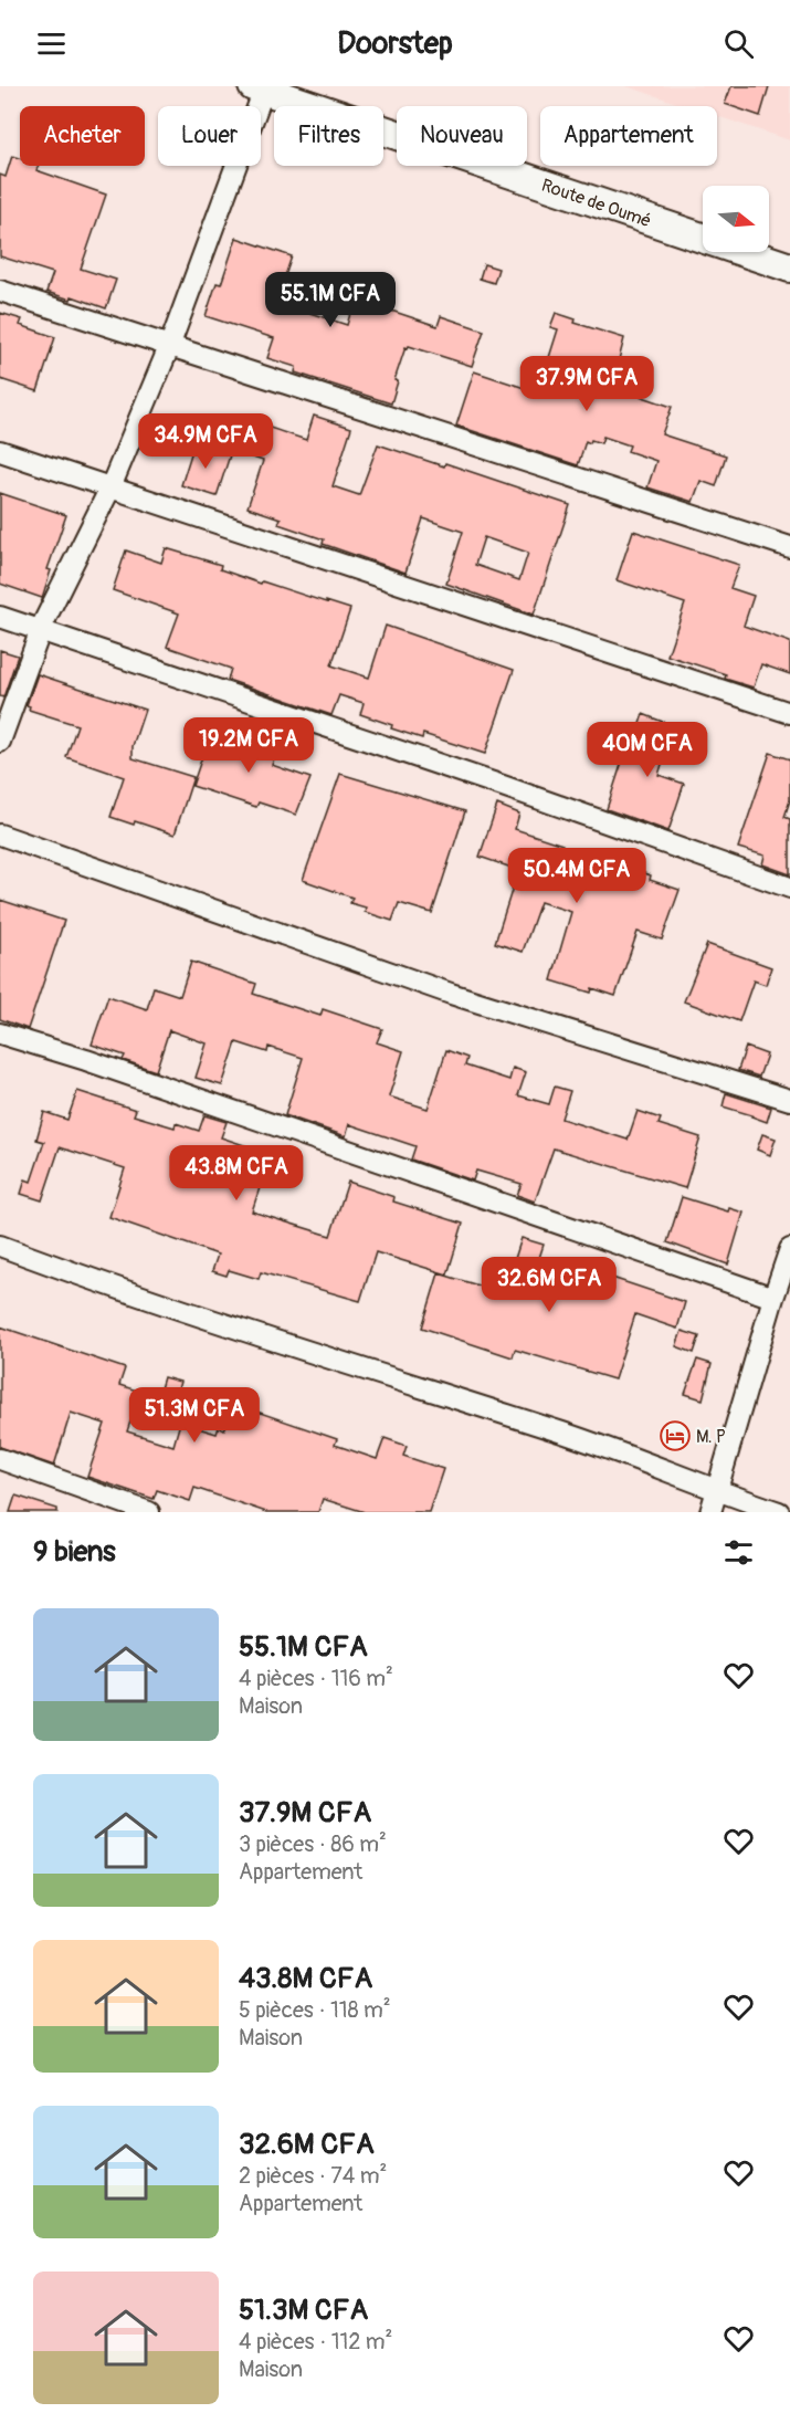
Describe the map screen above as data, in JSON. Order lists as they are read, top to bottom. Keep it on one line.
{"streets":{"street":["Route de Oumé"]},"places":{"hotel":["M. P"]},"north":"right","page":{"header":"Doorstep","chip":["Acheter","Louer","Filtres","Nouveau","Appartement"],"price":["55.1M CFA","37.9M CFA","34.9M CFA","19.2M CFA","40M CFA","50.4M CFA","43.8M CFA","32.6M CFA","51.3M CFA"],"heading":"9 biens","list":[{"name":"55.1M CFA","note":"4 pièces · 116 m² · Maison"},{"name":"37.9M CFA","note":"3 pièces · 86 m² · Appartement"},{"name":"43.8M CFA","note":"5 pièces · 118 m² · Maison"},{"name":"32.6M CFA","note":"2 pièces · 74 m² · Appartement"},{"name":"51.3M CFA","note":"4 pièces · 112 m² · Maison"}]}}
